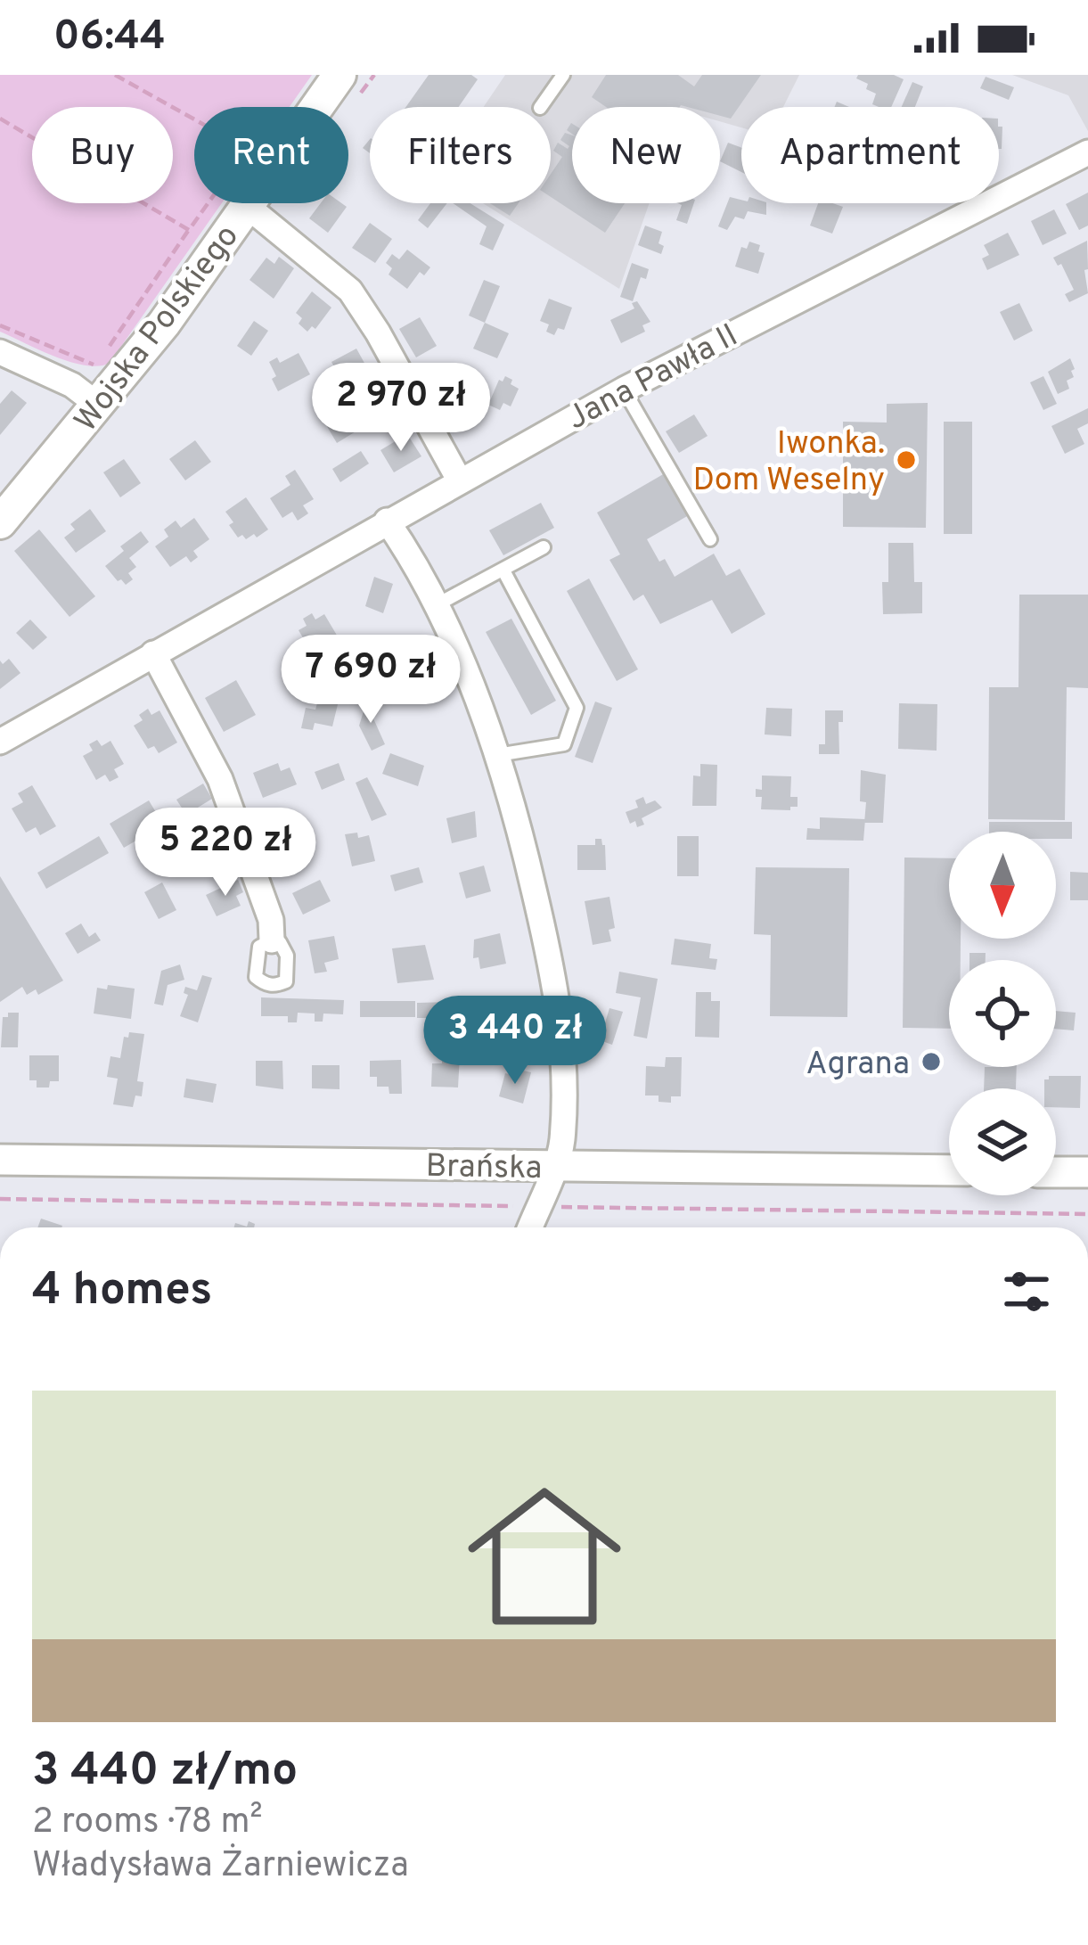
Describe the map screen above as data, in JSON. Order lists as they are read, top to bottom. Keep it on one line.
{"streets":{"main road":["Wojska Polskiego"],"street":["Jana Pawła II","Brańska"]},"places":["Iwonka. Dom Weselny","Agrana"],"north":"bottom","page":{"status":"06:44","chip":["Buy","Rent","Filters","New","Apartment"],"price":["2 970 zł","7 690 zł","5 220 zł","3 440 zł"],"heading":"4 homes","list":[{"name":"3 440 zł/mo","note":"2 rooms · 78 m² · Władysława Żarniewicza"}]}}
